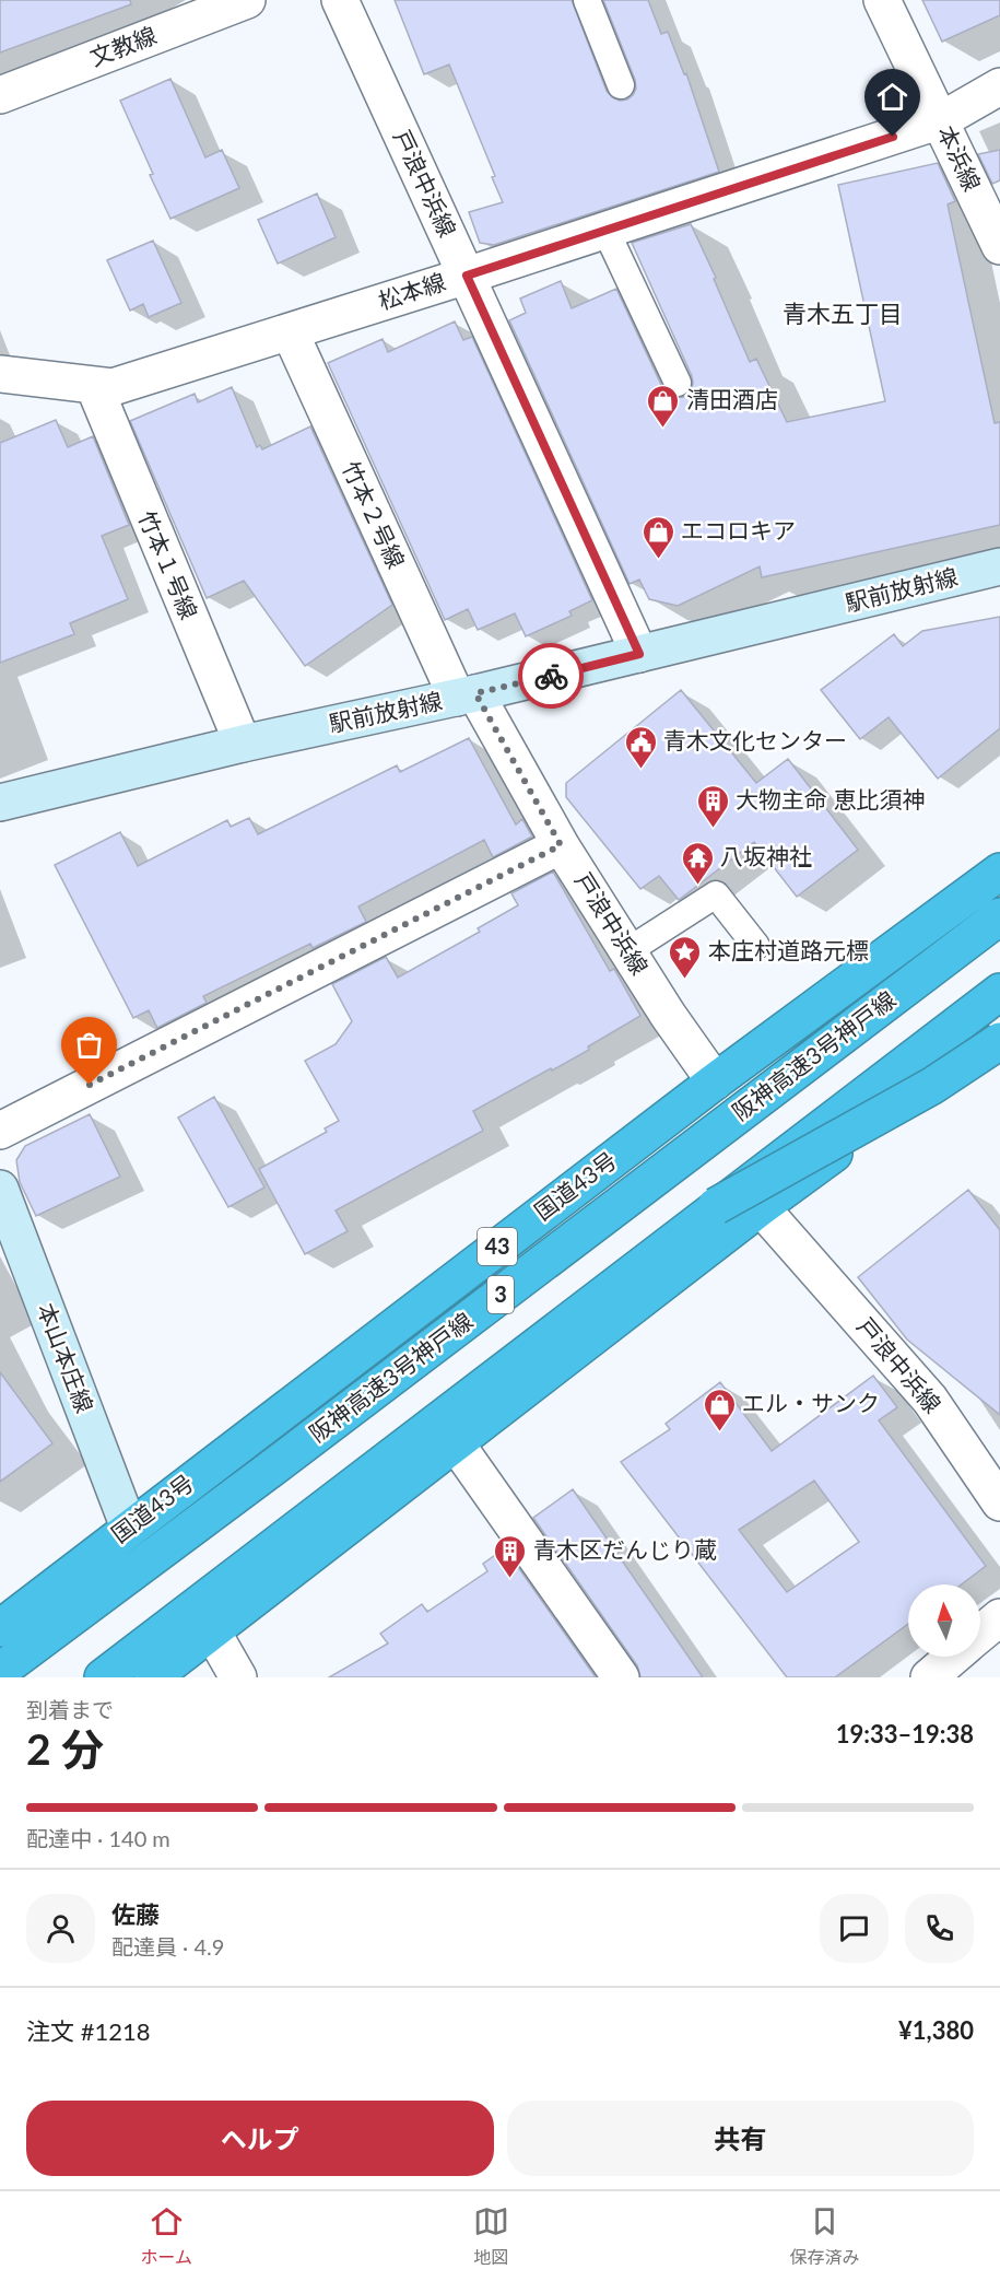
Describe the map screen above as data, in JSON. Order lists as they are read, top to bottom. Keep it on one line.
{"streets":{"highway":["阪神高速3号神戸線","国道43号","43","3"],"street":["文教線","本浜線","戸浪中浜線","松本線","竹本２号線","竹本１号線","駅前放射線","本山本庄線"]},"crossings":[["本浜線","松本線"],["戸浪中浜線","松本線"],["戸浪中浜線","竹本２号線"],["戸浪中浜線","駅前放射線"],["戸浪中浜線","国道43号"],["松本線","竹本２号線"],["松本線","竹本１号線"],["竹本２号線","駅前放射線"],["竹本１号線","駅前放射線"],["国道43号","本山本庄線"]],"districts":["青木五丁目"],"places":{"shop":["清田酒店","エコロキア","エル・サンク"],"public building":["青木文化センター"],"building":["大物主命 恵比須神","青木区だんじり蔵"],"temple":["八坂神社"],"place":["本庄村道路元標"]},"north":"top","page":{"heading":["2 分","到着まで","19:33–19:38"],"panel":["佐藤","配達員 · 4.9","注文 #1218","¥1,380"],"bar":"配達中 · 140 m","buttons":["ヘルプ","共有"],"tabs":["ホーム","地図","保存済み"]}}
